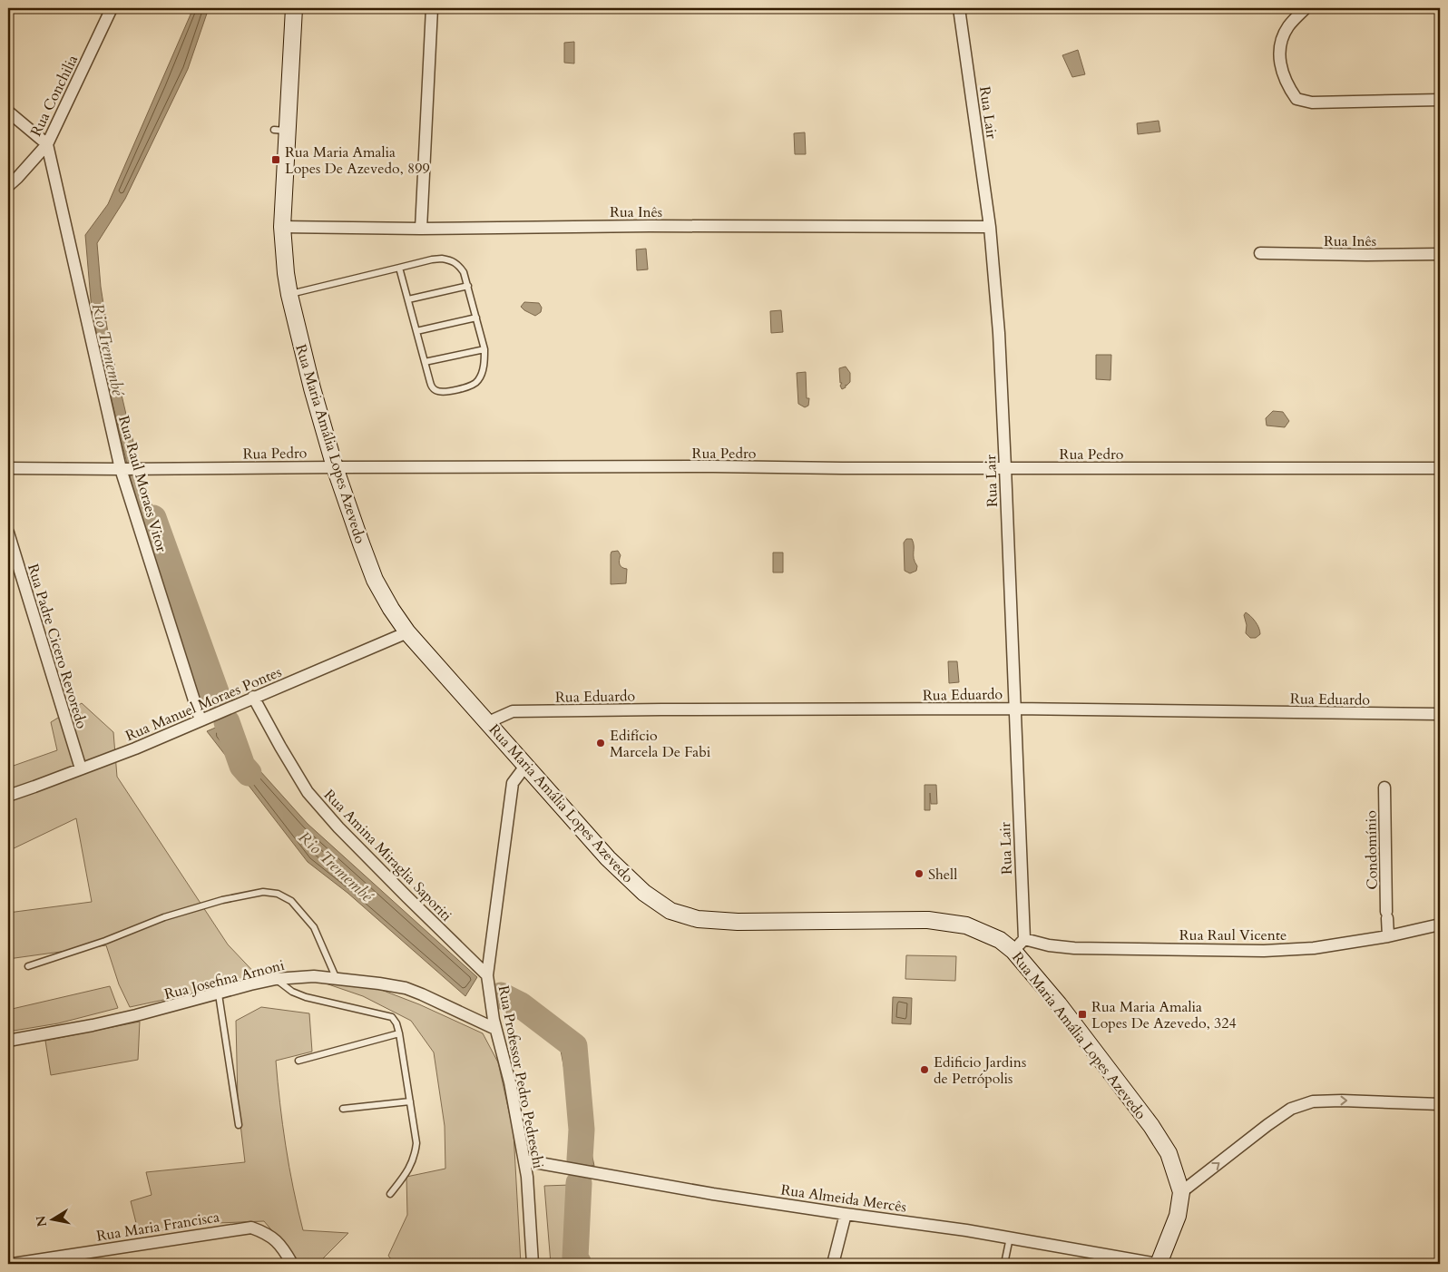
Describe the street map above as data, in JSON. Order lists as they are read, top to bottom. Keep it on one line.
{"streets":{"main road":["Rua Maria Amália Lopes Azevedo"],"street":["Rua Conchilia","Rua Lair","Rua Inês","Rua Pedro","Rua Raul Moraes Vitor","Rua Padre Cicero Revoredo","Rua Eduardo","Rua Manuel Moraes Pontes","Condomínio","Rua Amina Miraglia Saporiti","Rua Raul Vicente","Rua Josefina Arnoni","Rua Professor Pedro Pedreschi","Rua Almeida Mercês","Rua Maria Francisca"]},"crossings":[["Rua Conchilia","Rua Raul Moraes Vitor"],["Rua Lair","Rua Inês"],["Rua Lair","Rua Maria Amália Lopes Azevedo"],["Rua Lair","Rua Pedro"],["Rua Lair","Rua Eduardo"],["Rua Lair","Rua Raul Vicente"],["Rua Inês","Rua Maria Amália Lopes Azevedo"],["Rua Maria Amália Lopes Azevedo","Rua Pedro"],["Rua Maria Amália Lopes Azevedo","Rua Eduardo"],["Rua Maria Amália Lopes Azevedo","Rua Manuel Moraes Pontes"],["Rua Maria Amália Lopes Azevedo","Rua Raul Vicente"],["Rua Maria Amália Lopes Azevedo","Rua Professor Pedro Pedreschi"],["Rua Maria Amália Lopes Azevedo","Rua Almeida Mercês"],["Rua Pedro","Rua Raul Moraes Vitor"],["Rua Raul Moraes Vitor","Rua Manuel Moraes Pontes"],["Rua Padre Cicero Revoredo","Rua Manuel Moraes Pontes"],["Rua Manuel Moraes Pontes","Rua Amina Miraglia Saporiti"],["Condomínio","Rua Raul Vicente"],["Rua Amina Miraglia Saporiti","Rua Professor Pedro Pedreschi"],["Rua Josefina Arnoni","Rua Professor Pedro Pedreschi"],["Rua Professor Pedro Pedreschi","Rua Almeida Mercês"]],"water":["Rio Tremembé"],"places":{"transit":["Rua Maria Amalia Lopes De Azevedo, 899","Rua Maria Amalia Lopes De Azevedo, 324"],"other":["Edifício Marcela De Fabi","Shell","Edificio Jardins de Petrópolis"]},"north":"left"}
